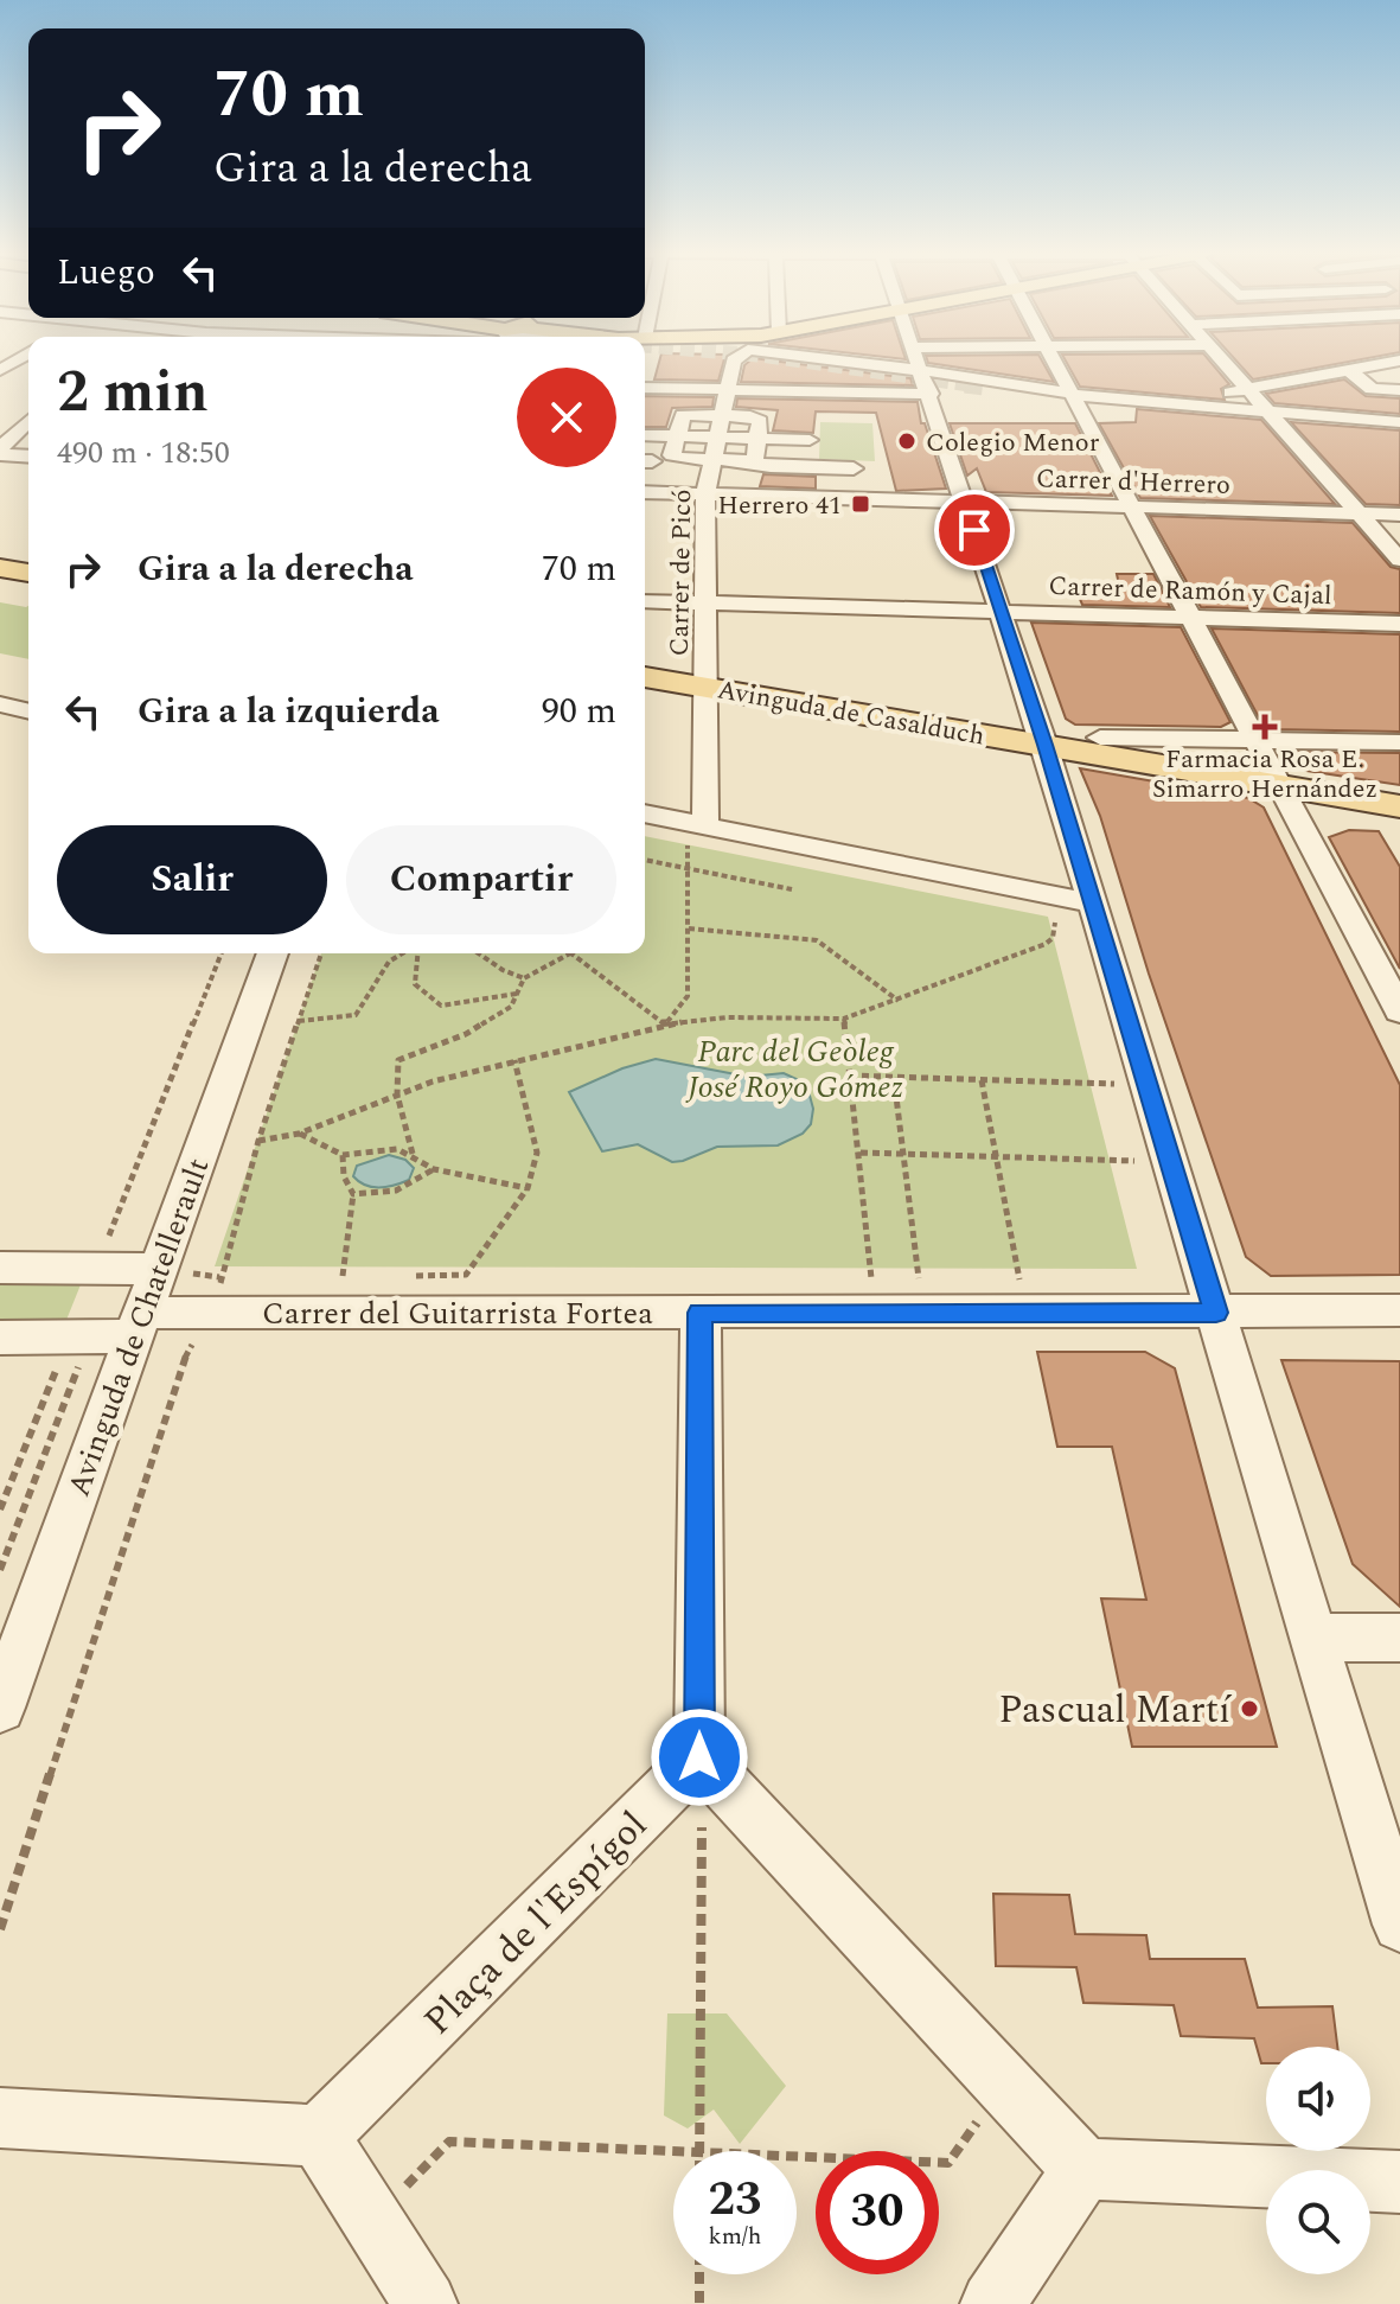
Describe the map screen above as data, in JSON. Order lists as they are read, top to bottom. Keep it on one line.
{"streets":{"main road":["Avinguda de Casalduch"],"street":["Carrer d'Herrero","Carrer de Picó","Carrer de Ramón y Cajal","Carrer del Guitarrista Fortea","Avinguda de Chatellerault","Plaça de l'Espígol"]},"crossings":[["Carrer d'Herrero","Carrer de Picó"],["Carrer de Picó","Carrer de Ramón y Cajal"],["Carrer de Picó","Avinguda de Casalduch"],["Carrer del Guitarrista Fortea","Avinguda de Chatellerault"]],"parks":["Parc del Geòleg José Royo Gómez"],"places":{"other":["Colegio Menor","Pascual Martí"],"transit":["Herrero 41"],"health":["Farmacia Rosa E. Simarro Hernández"]},"page":{"turn":["70 m","Gira a la derecha"],"then":"Luego","heading":["2 min","490 m · 18:50"],"list":[{"name":"Gira a la derecha","value":"70 m"},{"name":"Gira a la izquierda","value":"90 m"}],"buttons":["Salir","Compartir"],"speed":"23 km/h","limit":"30"}}
